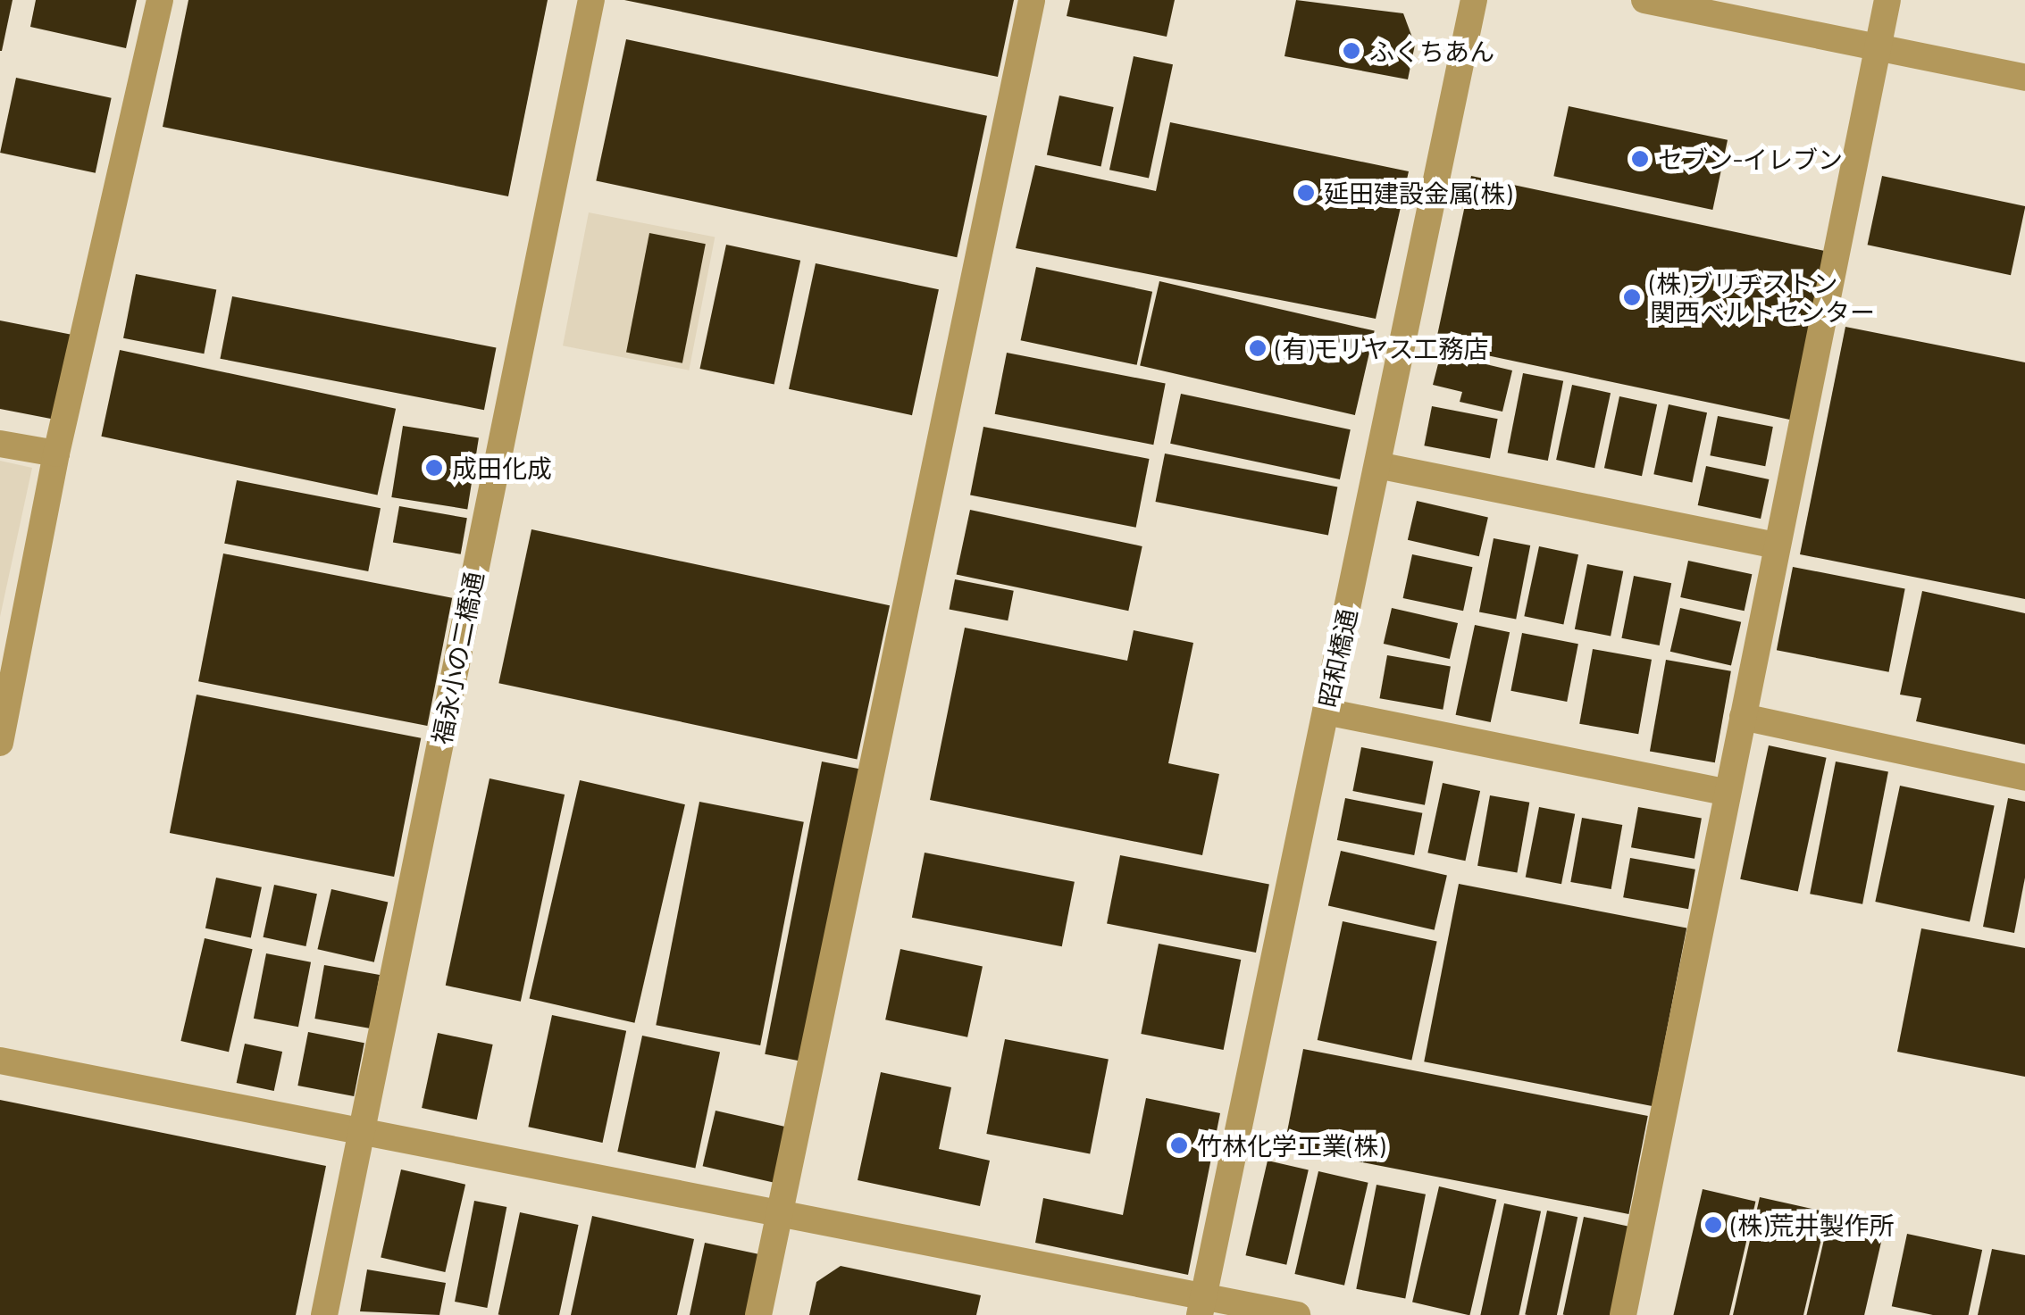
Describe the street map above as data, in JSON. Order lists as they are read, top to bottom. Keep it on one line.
{"streets":{"street":["福永小の二橋通","昭和橋通"]},"places":["ふくちあん","セブン-イレブン","延田建設金属(株)","(株)ブリヂストン 関西ベルトセンター","(有)モリヤス工務店","成田化成","竹林化学工業(株)","(株)荒井製作所"]}
